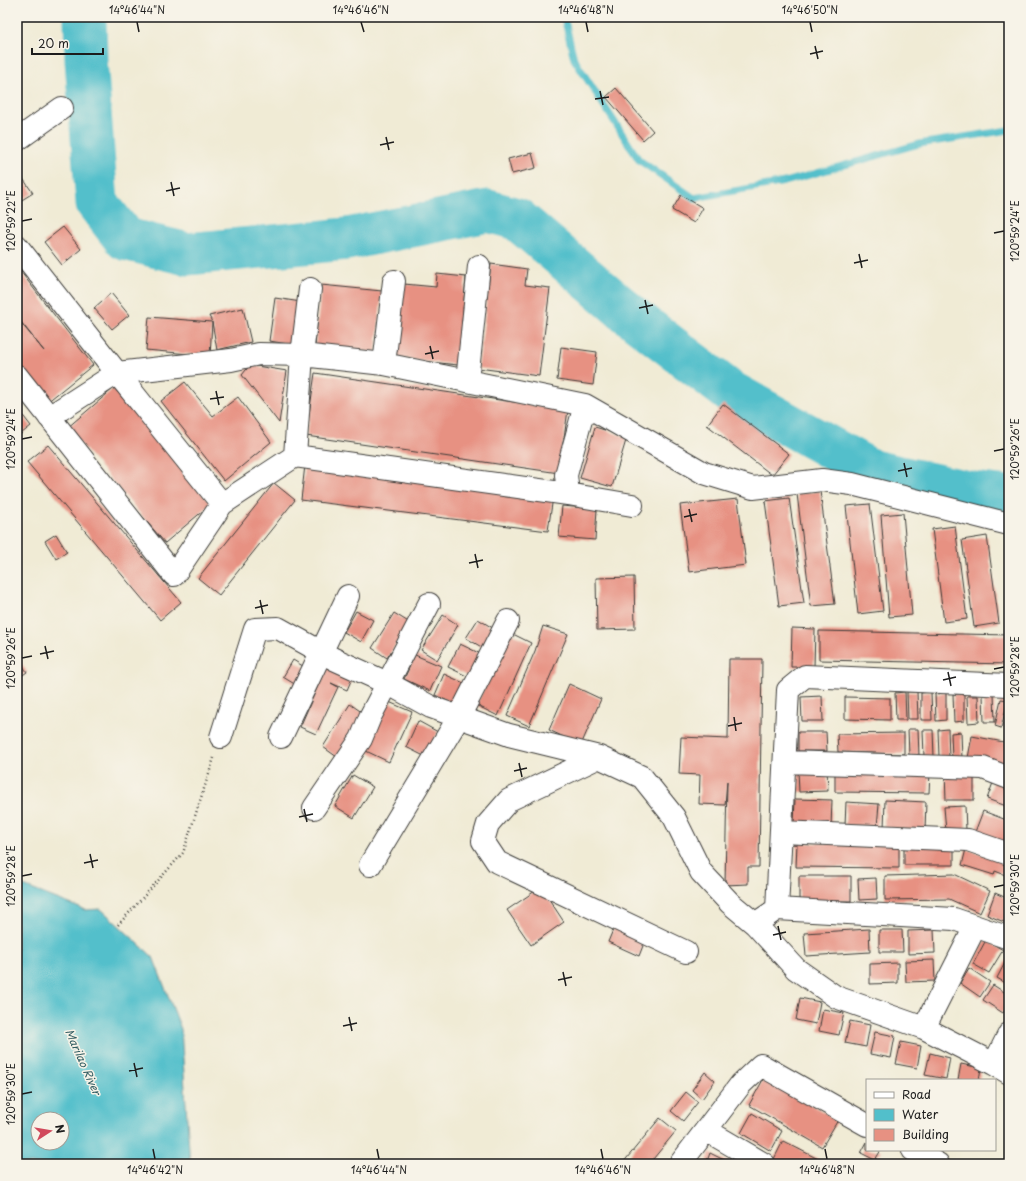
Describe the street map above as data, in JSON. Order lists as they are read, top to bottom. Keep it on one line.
{"water":["Marilao River"],"legend":["Road","Water","Building"],"scale_bar":"20 m","north":"right","coordinates":["14°46'44\"N","14°46'46\"N","14°46'48\"N","14°46'50\"N","120°59'22\"E","120°59'24\"E","120°59'26\"E","120°59'28\"E","120°59'30\"E","14°46'42\"N"]}
